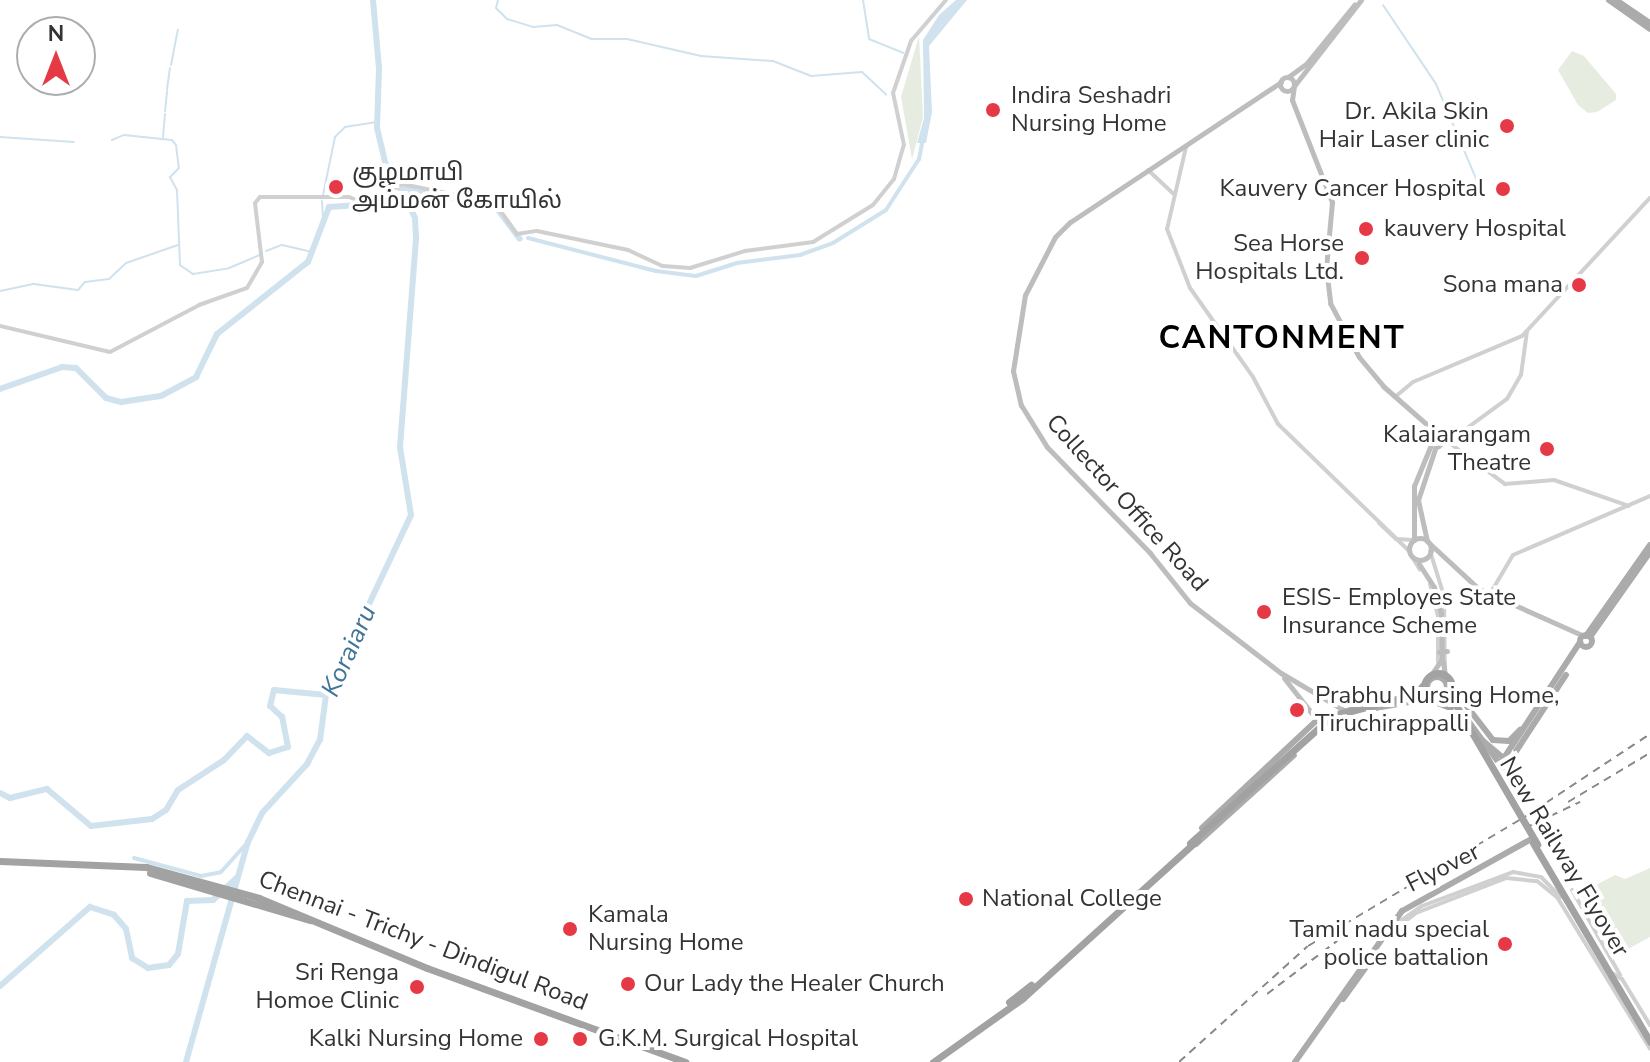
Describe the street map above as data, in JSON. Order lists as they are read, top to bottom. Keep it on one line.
{"streets":{"highway":["New Railway Flyover","Chennai - Trichy - Dindigul Road"],"main road":["Collector Office Road","Flyover"]},"crossings":[["New Railway Flyover","Flyover"]],"districts":["CANTONMENT"],"water":["Koraiaru"],"places":["Indira Seshadri Nursing Home","Dr. Akila Skin Hair Laser clinic","குழமாயி அம்மன் கோயில்","Kauvery Cancer Hospital","kauvery Hospital","Sea Horse Hospitals Ltd.","Sona mana","Kalaiarangam Theatre","ESIS- Employes State Insurance Scheme","Prabhu Nursing Home, Tiruchirappalli","National College","Kamala Nursing Home","Tamil nadu special police battalion","Our Lady the Healer Church","Sri Renga Homoe Clinic","Kalki Nursing Home","G.K.M. Surgical Hospital"],"north":"top"}
